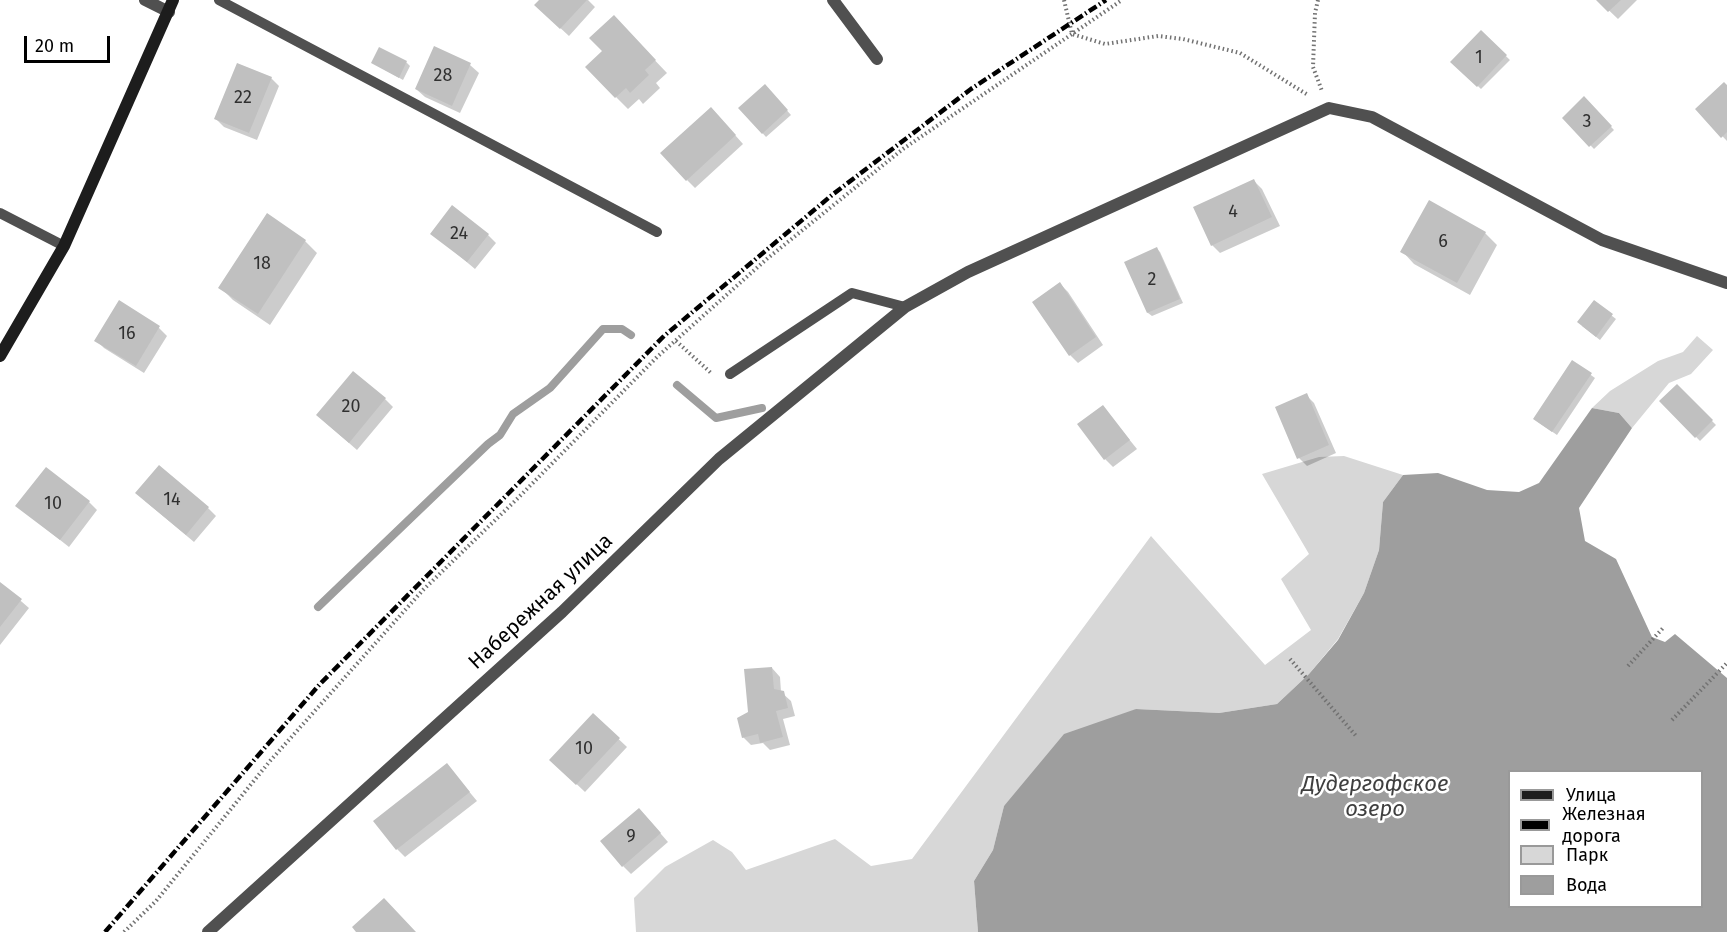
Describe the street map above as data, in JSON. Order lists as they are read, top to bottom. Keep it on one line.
{"streets":{"street":["Набережная улица"]},"water":["Дудергофское озеро"],"house_numbers":["1","28","22","3","4","24","6","18","2","16","20","14","10","10","9"],"legend":["Улица","Железная дорога","Парк","Вода"],"scale_bar":"20 m"}
